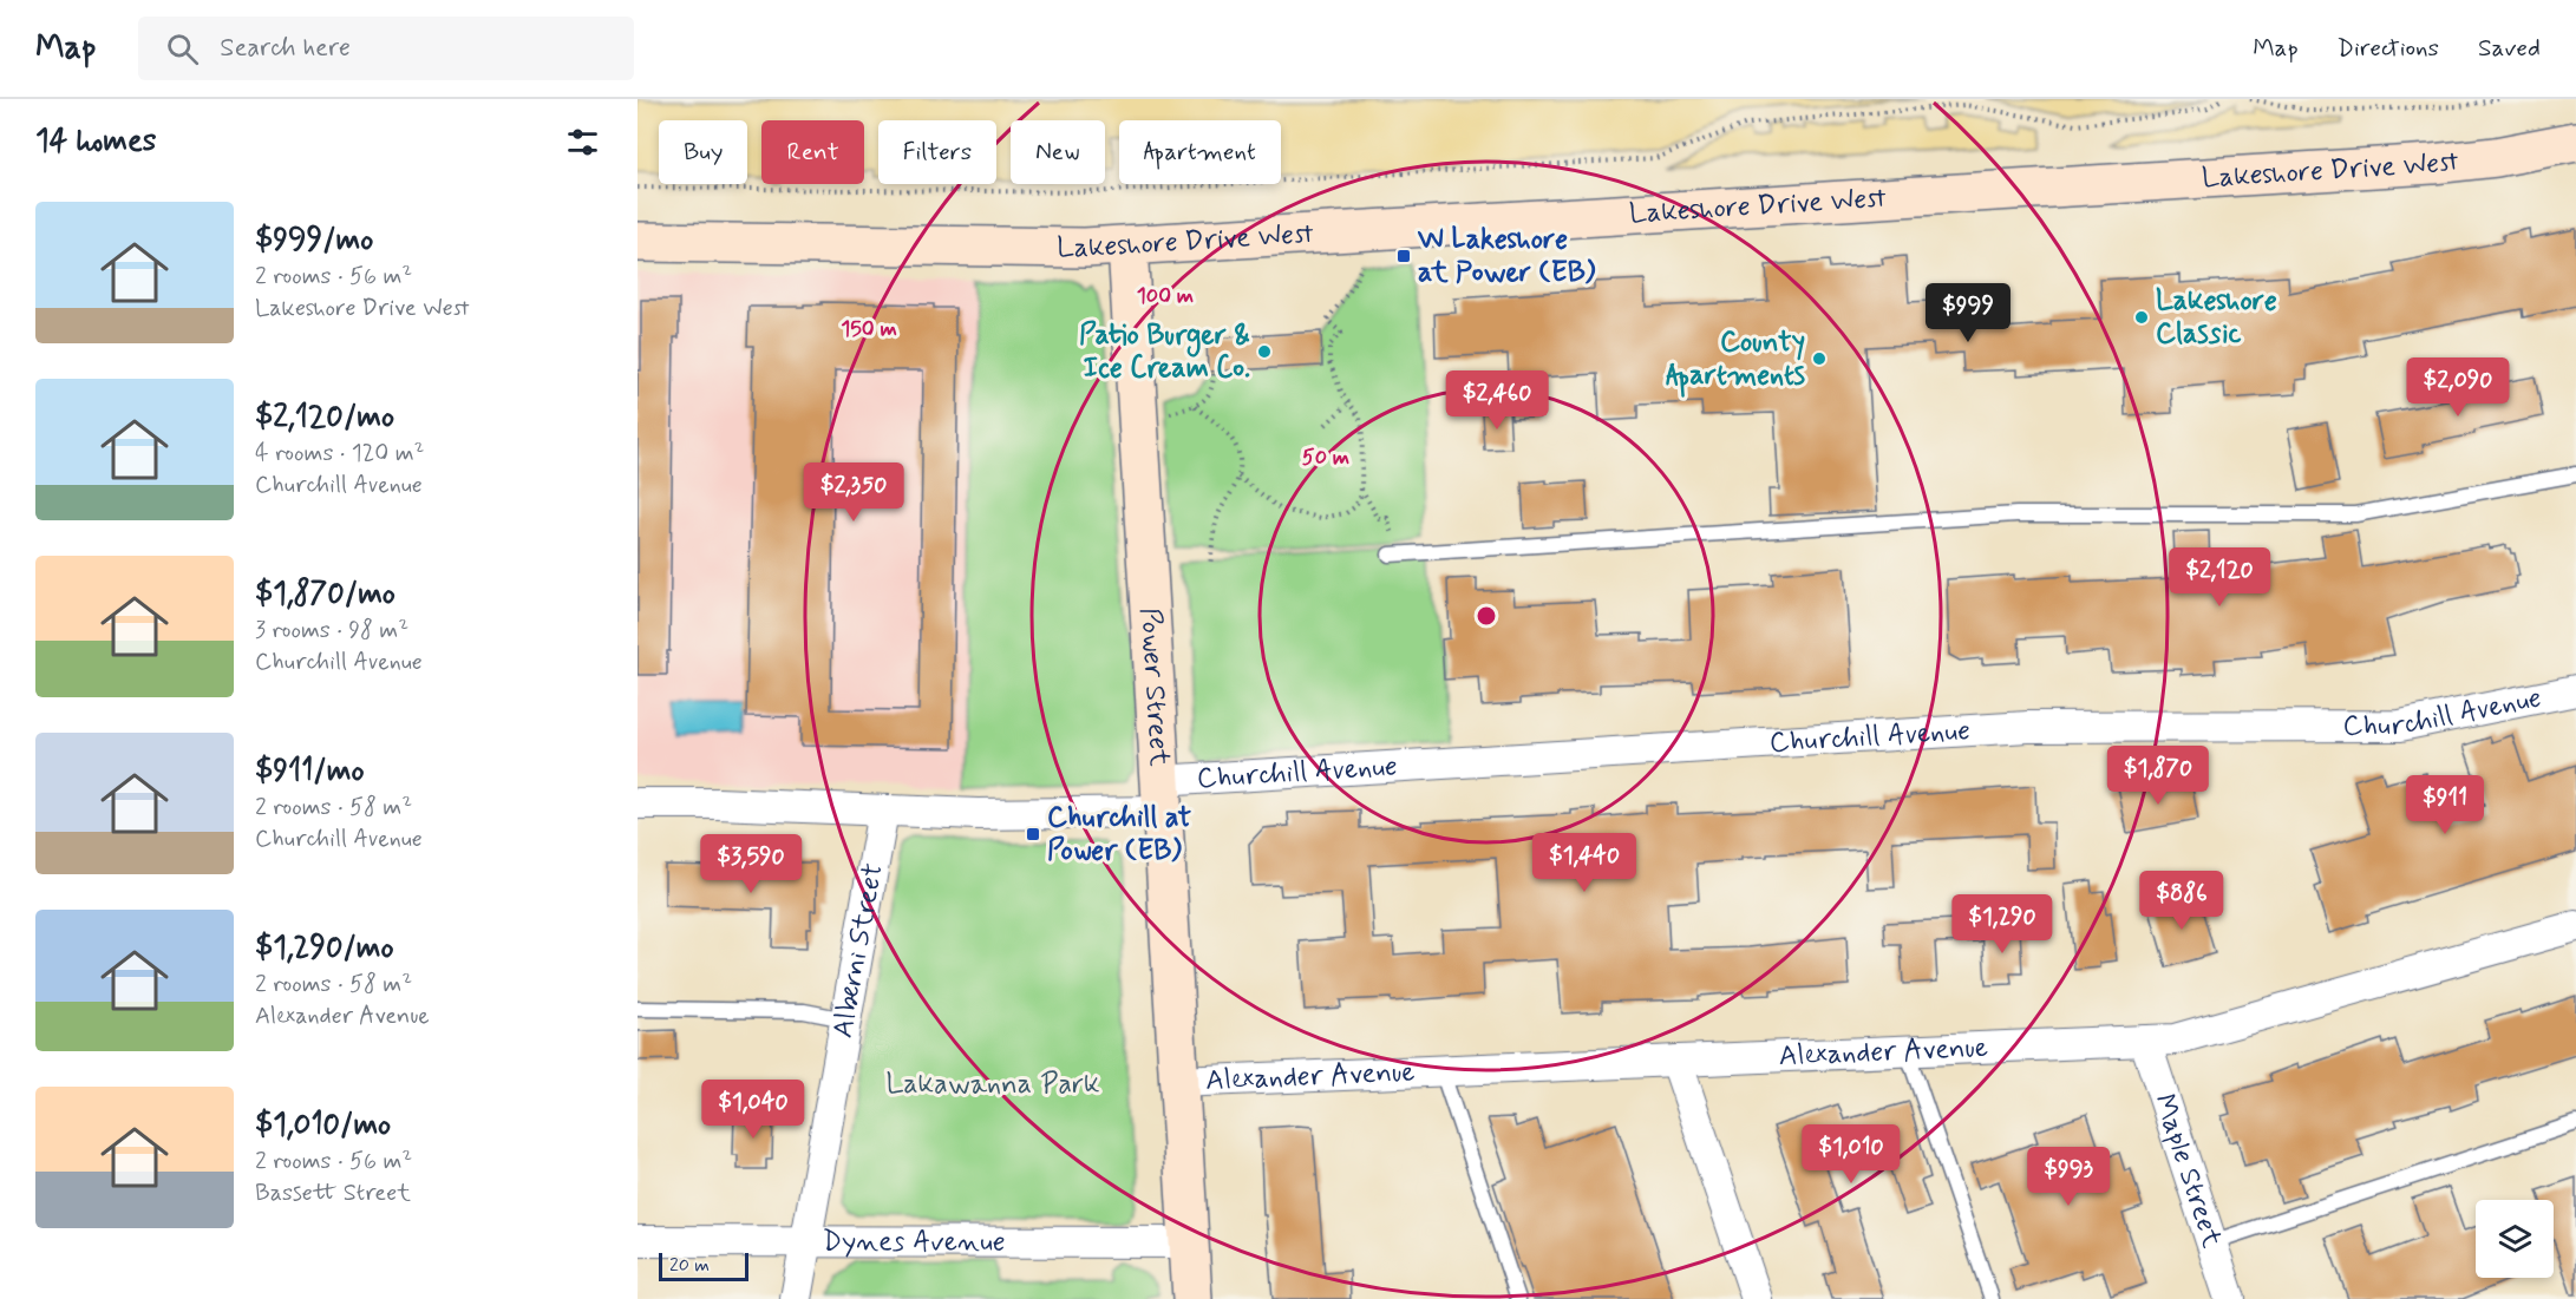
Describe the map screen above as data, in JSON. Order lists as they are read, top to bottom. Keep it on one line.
{"streets":{"street":["Lakeshore Drive West","Power Street","Churchill Avenue","Alberni Street","Alexander Avenue","Maple Street","Dynes Avenue"]},"crossings":[["Lakeshore Drive West","Power Street"],["Power Street","Churchill Avenue"],["Power Street","Alexander Avenue"],["Power Street","Dynes Avenue"],["Churchill Avenue","Alberni Street"],["Alberni Street","Dynes Avenue"],["Alexander Avenue","Maple Street"]],"parks":["Lakawanna Park"],"places":{"transit":["W Lakeshore at Power (EB)","Churchill at Power (EB)"],"other":["Lakeshore Classic","Patio Burger & Ice Cream Co.","County Apartments"]},"scale_bar":"20 m","page":{"header":"Map","search":"Search here","nav":["Map","Directions","Saved"],"heading":"14 homes","chip":["Buy","Rent","Filters","New","Apartment"],"list":[{"name":"$999/mo","note":"2 rooms · 56 m² · Lakeshore Drive West"},{"name":"$2,120/mo","note":"4 rooms · 120 m² · Churchill Avenue"},{"name":"$1,870/mo","note":"3 rooms · 98 m² · Churchill Avenue"},{"name":"$911/mo","note":"2 rooms · 58 m² · Churchill Avenue"},{"name":"$1,290/mo","note":"2 rooms · 58 m² · Alexander Avenue"},{"name":"$1,010/mo","note":"2 rooms · 56 m² · Bassett Street"}],"price":["$999","$2,090","$2,460","$2,350","$2,120","$1,870","$911","$1,440","$3,590","$886","$1,290","$1,040","$1,010","$993"],"scale":"20 m"},"rings":["100 m","150 m","50 m"]}
